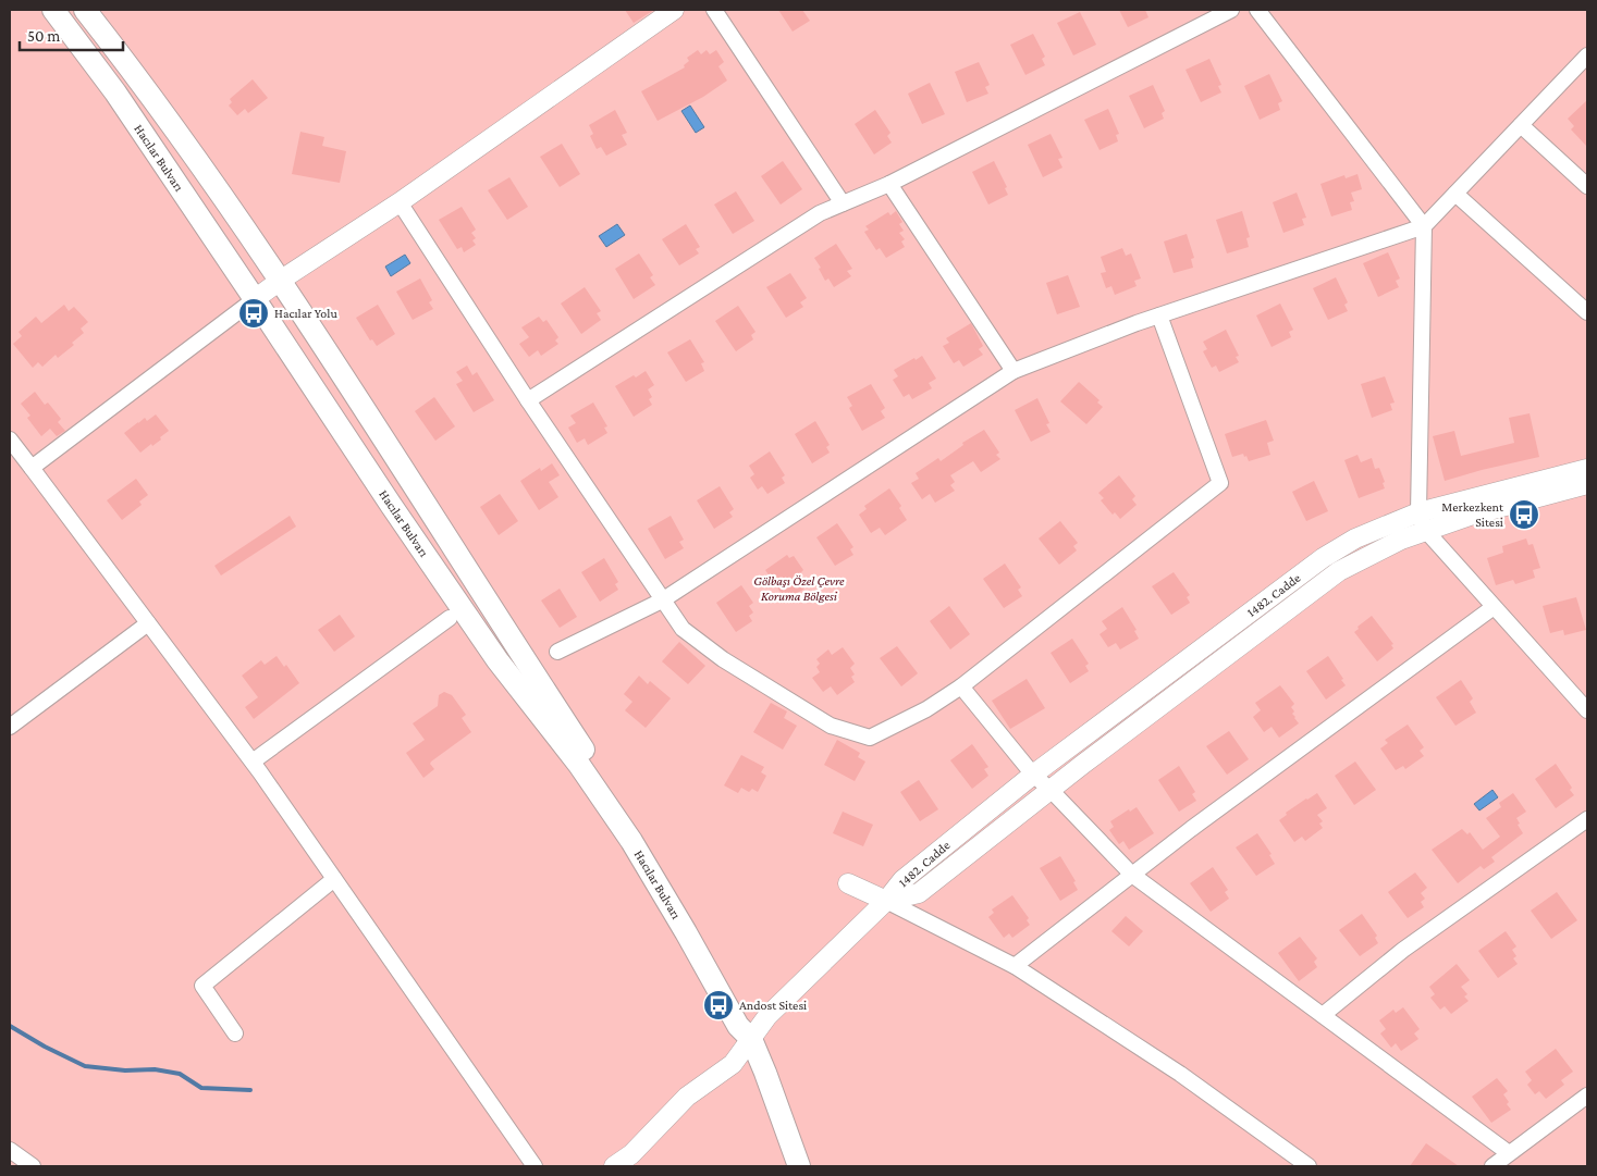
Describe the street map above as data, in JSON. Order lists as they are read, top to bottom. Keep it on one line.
{"streets":{"main road":["Hacılar Bulvarı"],"street":["1482. Cadde"]},"parks":["Gölbaşı Özel Çevre Koruma Bölgesi"],"places":{"bus stop":["Hacılar Yolu","Merkezkent Sitesi","Andost Sitesi"]},"scale_bar":"50 m"}
